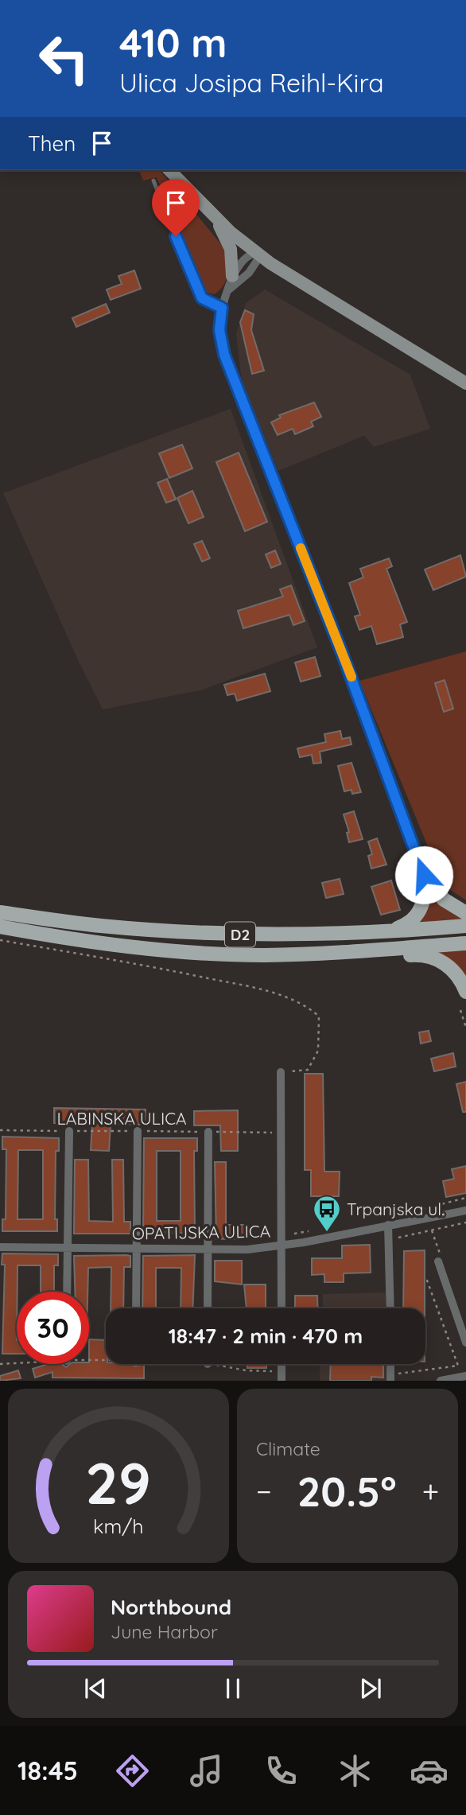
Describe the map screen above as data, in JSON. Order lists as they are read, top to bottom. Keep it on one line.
{"streets":{"main road":["D2"],"street":["OPATIJSKA ULICA"],"path":["LABINSKA ULICA"]},"places":{"bus stop":["Trpanjska ul."]},"page":{"turn":["410 m","Ulica Josipa Reihl-Kira"],"then":"Then","limit":"30","trip":"18:47 · 2 min · 470 m","tile":"Climate","heat":["−","20.5°","+"],"song":["Northbound","June Harbor"],"tabs":"18:45","gauge":["29","km/h"]}}
